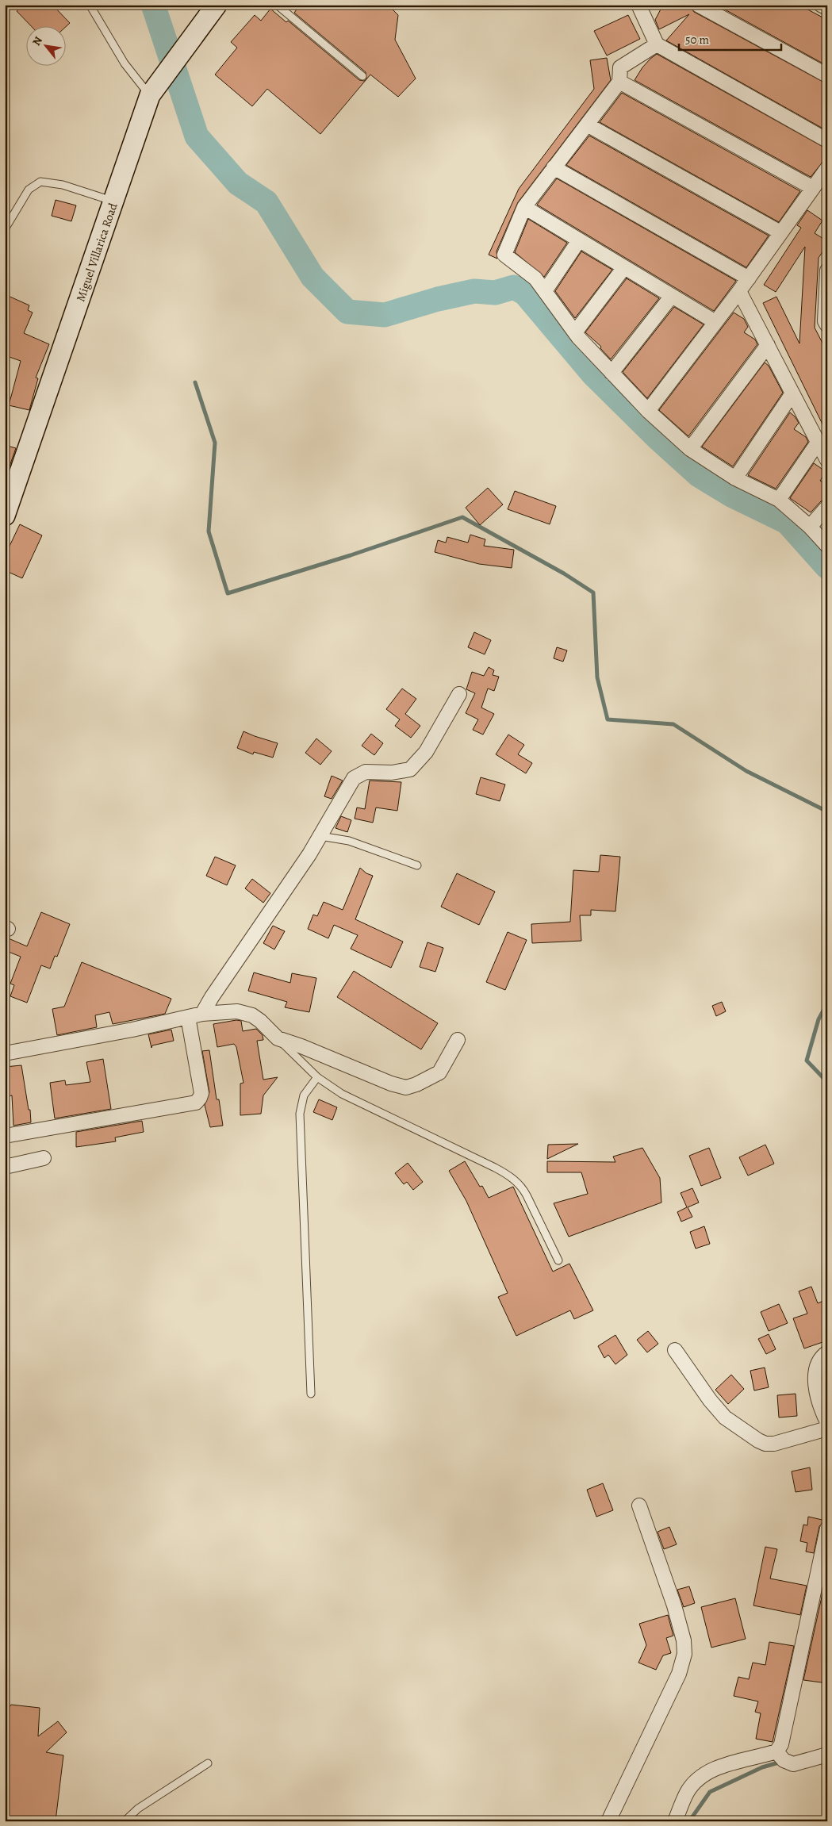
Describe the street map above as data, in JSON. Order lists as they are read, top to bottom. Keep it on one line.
{"streets":{"main road":["Miguel Villarica Road"]},"scale_bar":"50 m","north":"top left"}
